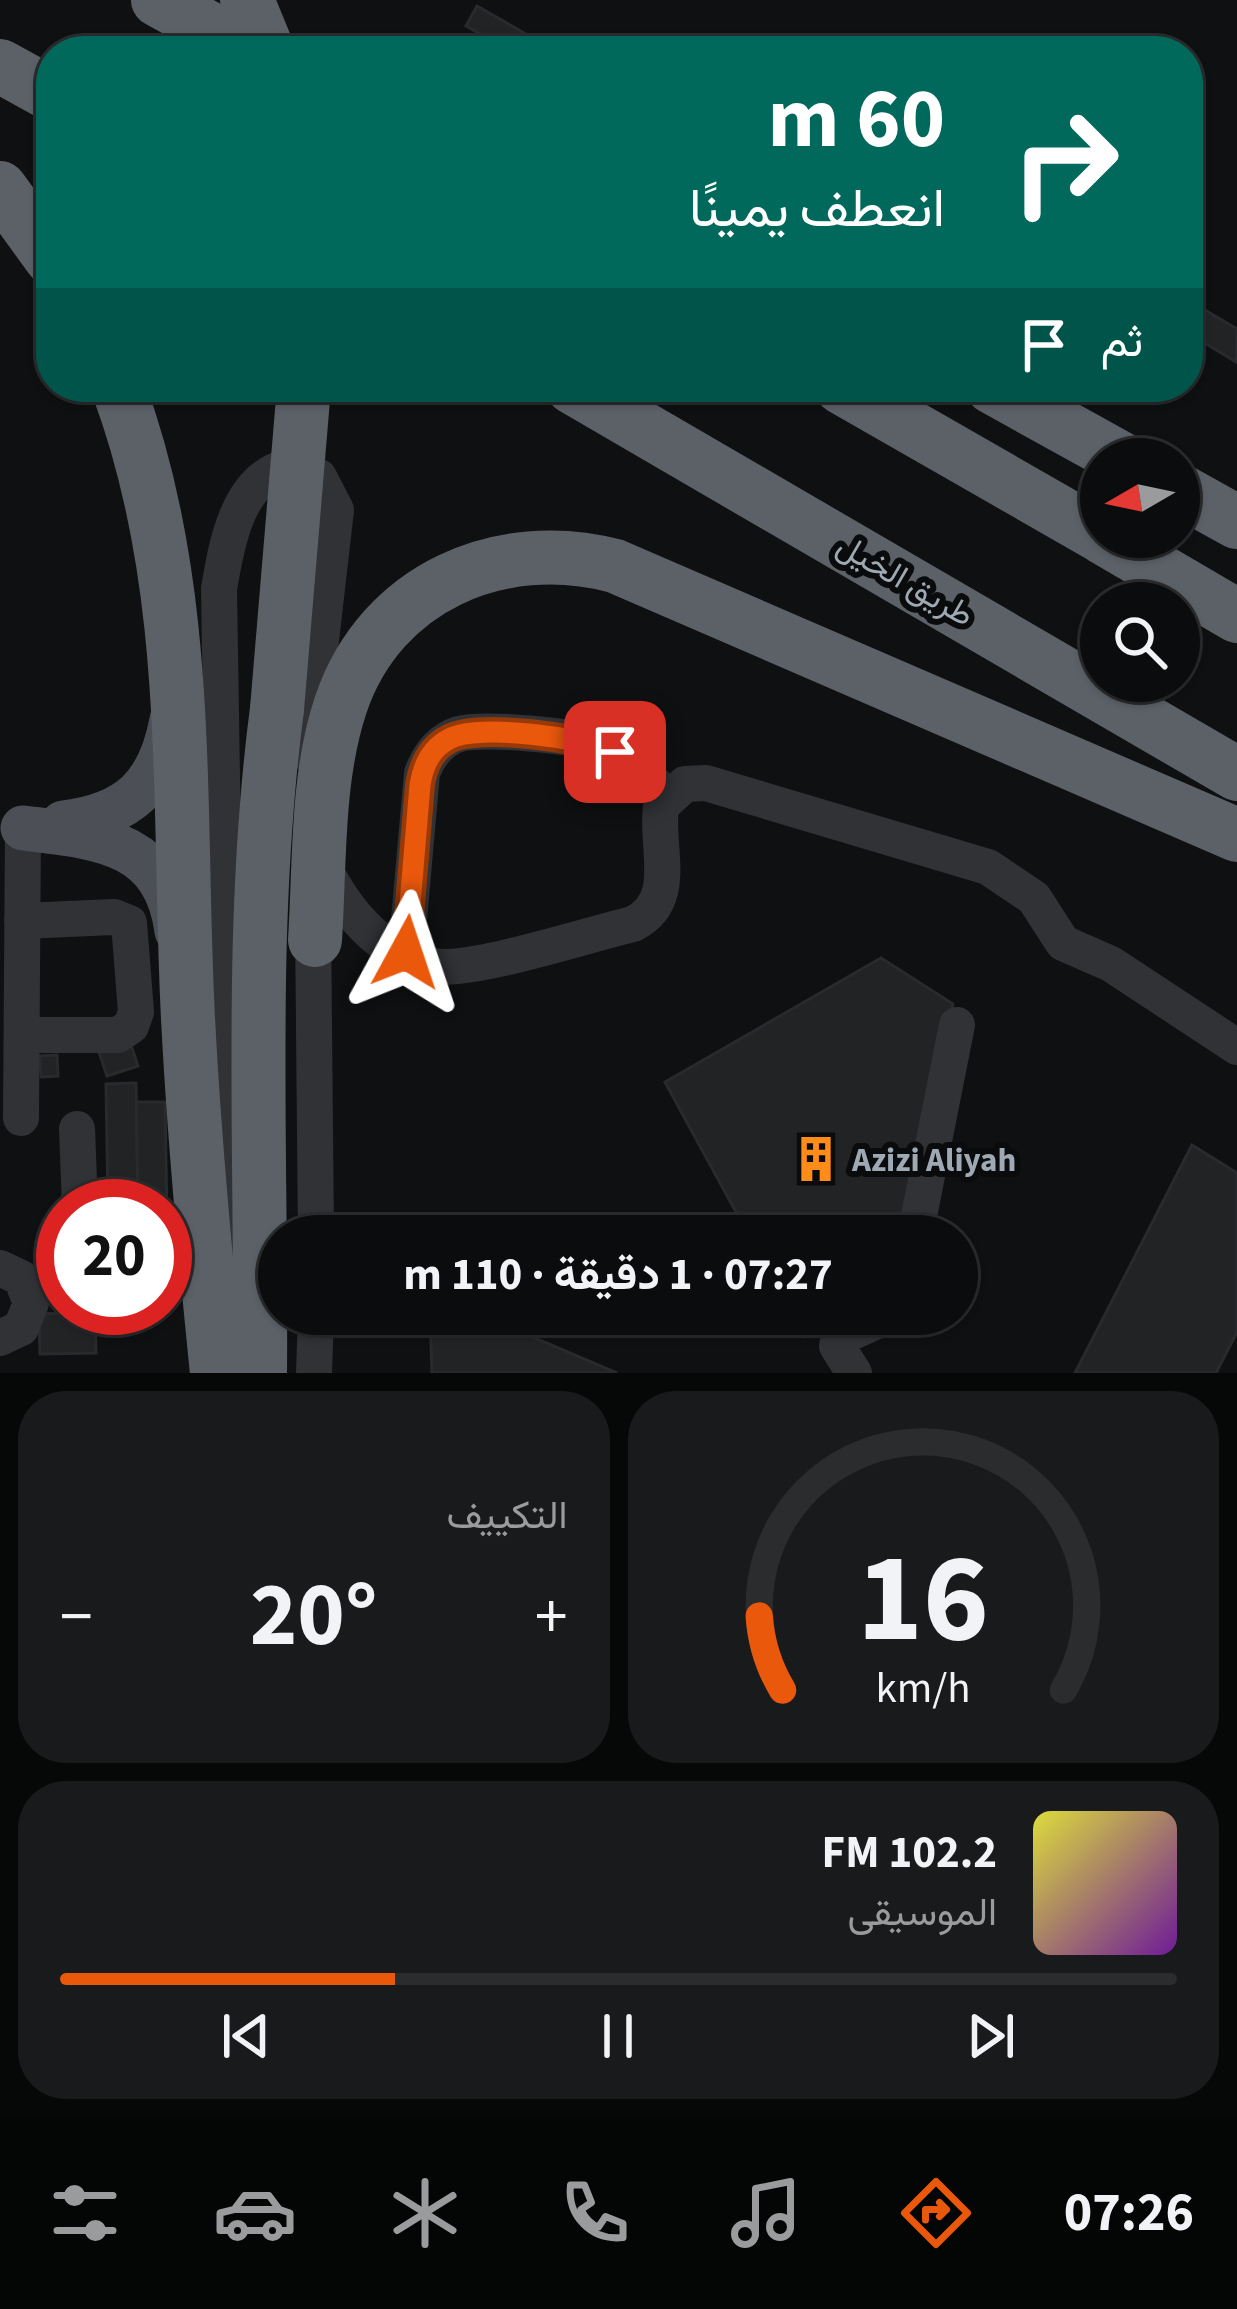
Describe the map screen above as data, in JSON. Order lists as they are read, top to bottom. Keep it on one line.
{"streets":{"highway":["طريق الخيل"]},"places":{"building":["Azizi Aliyah"]},"north":"left","page":{"turn":["60 m","انعطف يمينًا"],"then":"ثم","limit":"20","trip":"07:27 · 1 دقيقة · 110 m","tile":"التكييف","heat":["−","20°","+"],"song":["102.2 FM","الموسيقى"],"tabs":"07:26","gauge":["16","km/h"]}}
